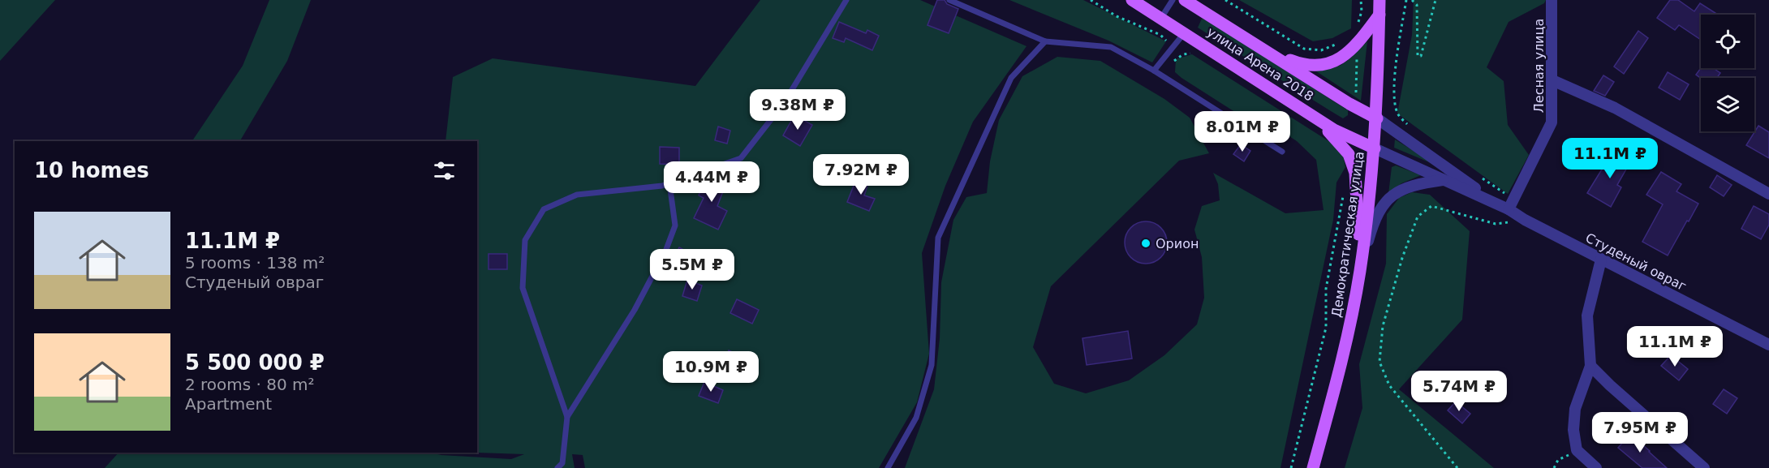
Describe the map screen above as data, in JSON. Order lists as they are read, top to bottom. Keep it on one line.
{"streets":{"main road":["улица Арена 2018","Демократическая улица"],"street":["Лесная улица","Студеный овраг"]},"crossings":[["улица Арена 2018","Демократическая улица"],["Лесная улица","Студеный овраг"]],"places":["Орион"],"page":{"price":["9.38M ₽","8.01M ₽","11.1M ₽","7.92M ₽","4.44M ₽","5.5M ₽","11.1M ₽","10.9M ₽","5.74M ₽","7.95M ₽"],"heading":"10 homes","list":[{"name":"11.1M ₽","note":"5 rooms · 138 m² · Студеный овраг"},{"name":"5 500 000 ₽","note":"2 rooms · 80 m² · Apartment"}]}}
